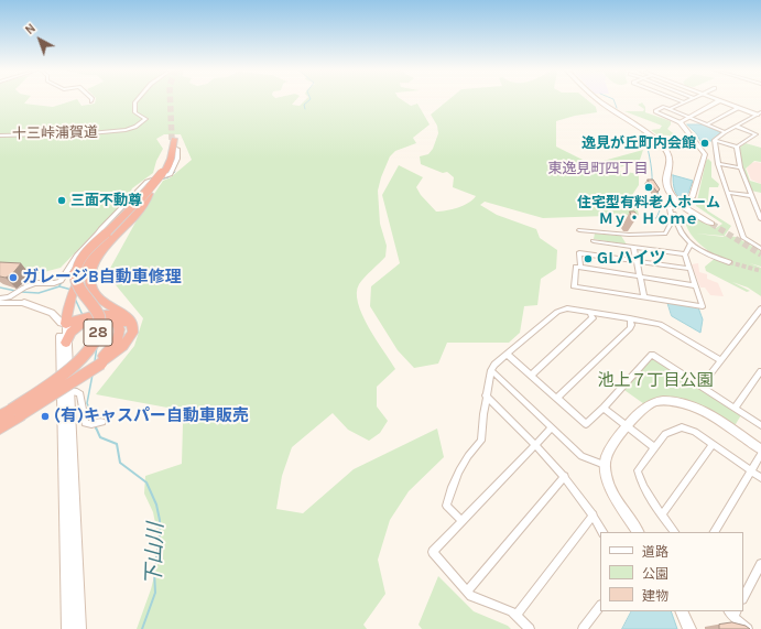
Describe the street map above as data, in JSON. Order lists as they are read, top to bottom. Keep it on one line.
{"streets":{"highway":["28"],"street":["十三峠浦賀道"]},"districts":["東逸見町四丁目"],"water":["下山川"],"parks":["池上７丁目公園"],"places":["逸見が丘町内会館","住宅型有料老人ホーム Ｍｙ・Ｈｏｍｅ","三面不動尊","GLハイツ","ガレージB自動車修理","(有)キャスパー自動車販売"],"legend":["道路","公園","建物"],"north":"top left"}
